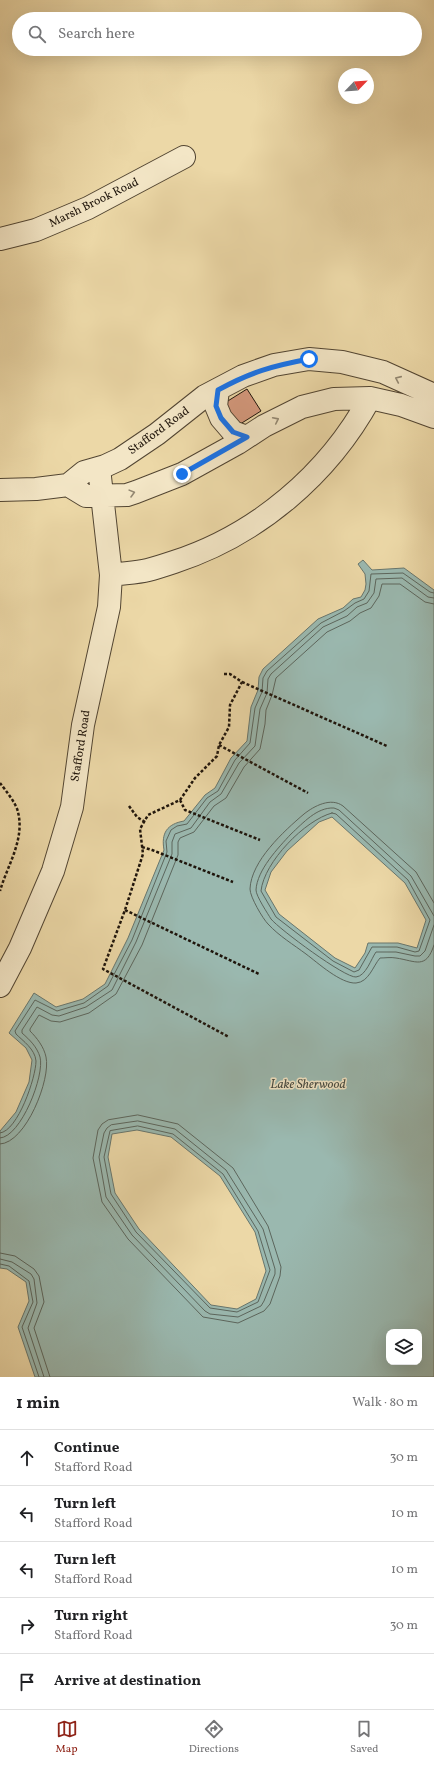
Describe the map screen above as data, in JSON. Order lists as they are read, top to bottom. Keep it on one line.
{"streets":{"street":["Marsh Brook Road","Stafford Road"]},"water":["Lake Sherwood"],"north":"top right","page":{"search":"Search here","heading":["1 min","Walk · 80 m"],"list":[["Continue","Stafford Road","30 m"],["Turn left","Stafford Road","10 m"],["Turn left","Stafford Road","10 m"],["Turn right","Stafford Road","30 m"],"Arrive at destination"],"nav":["Map","Directions","Saved"]}}
